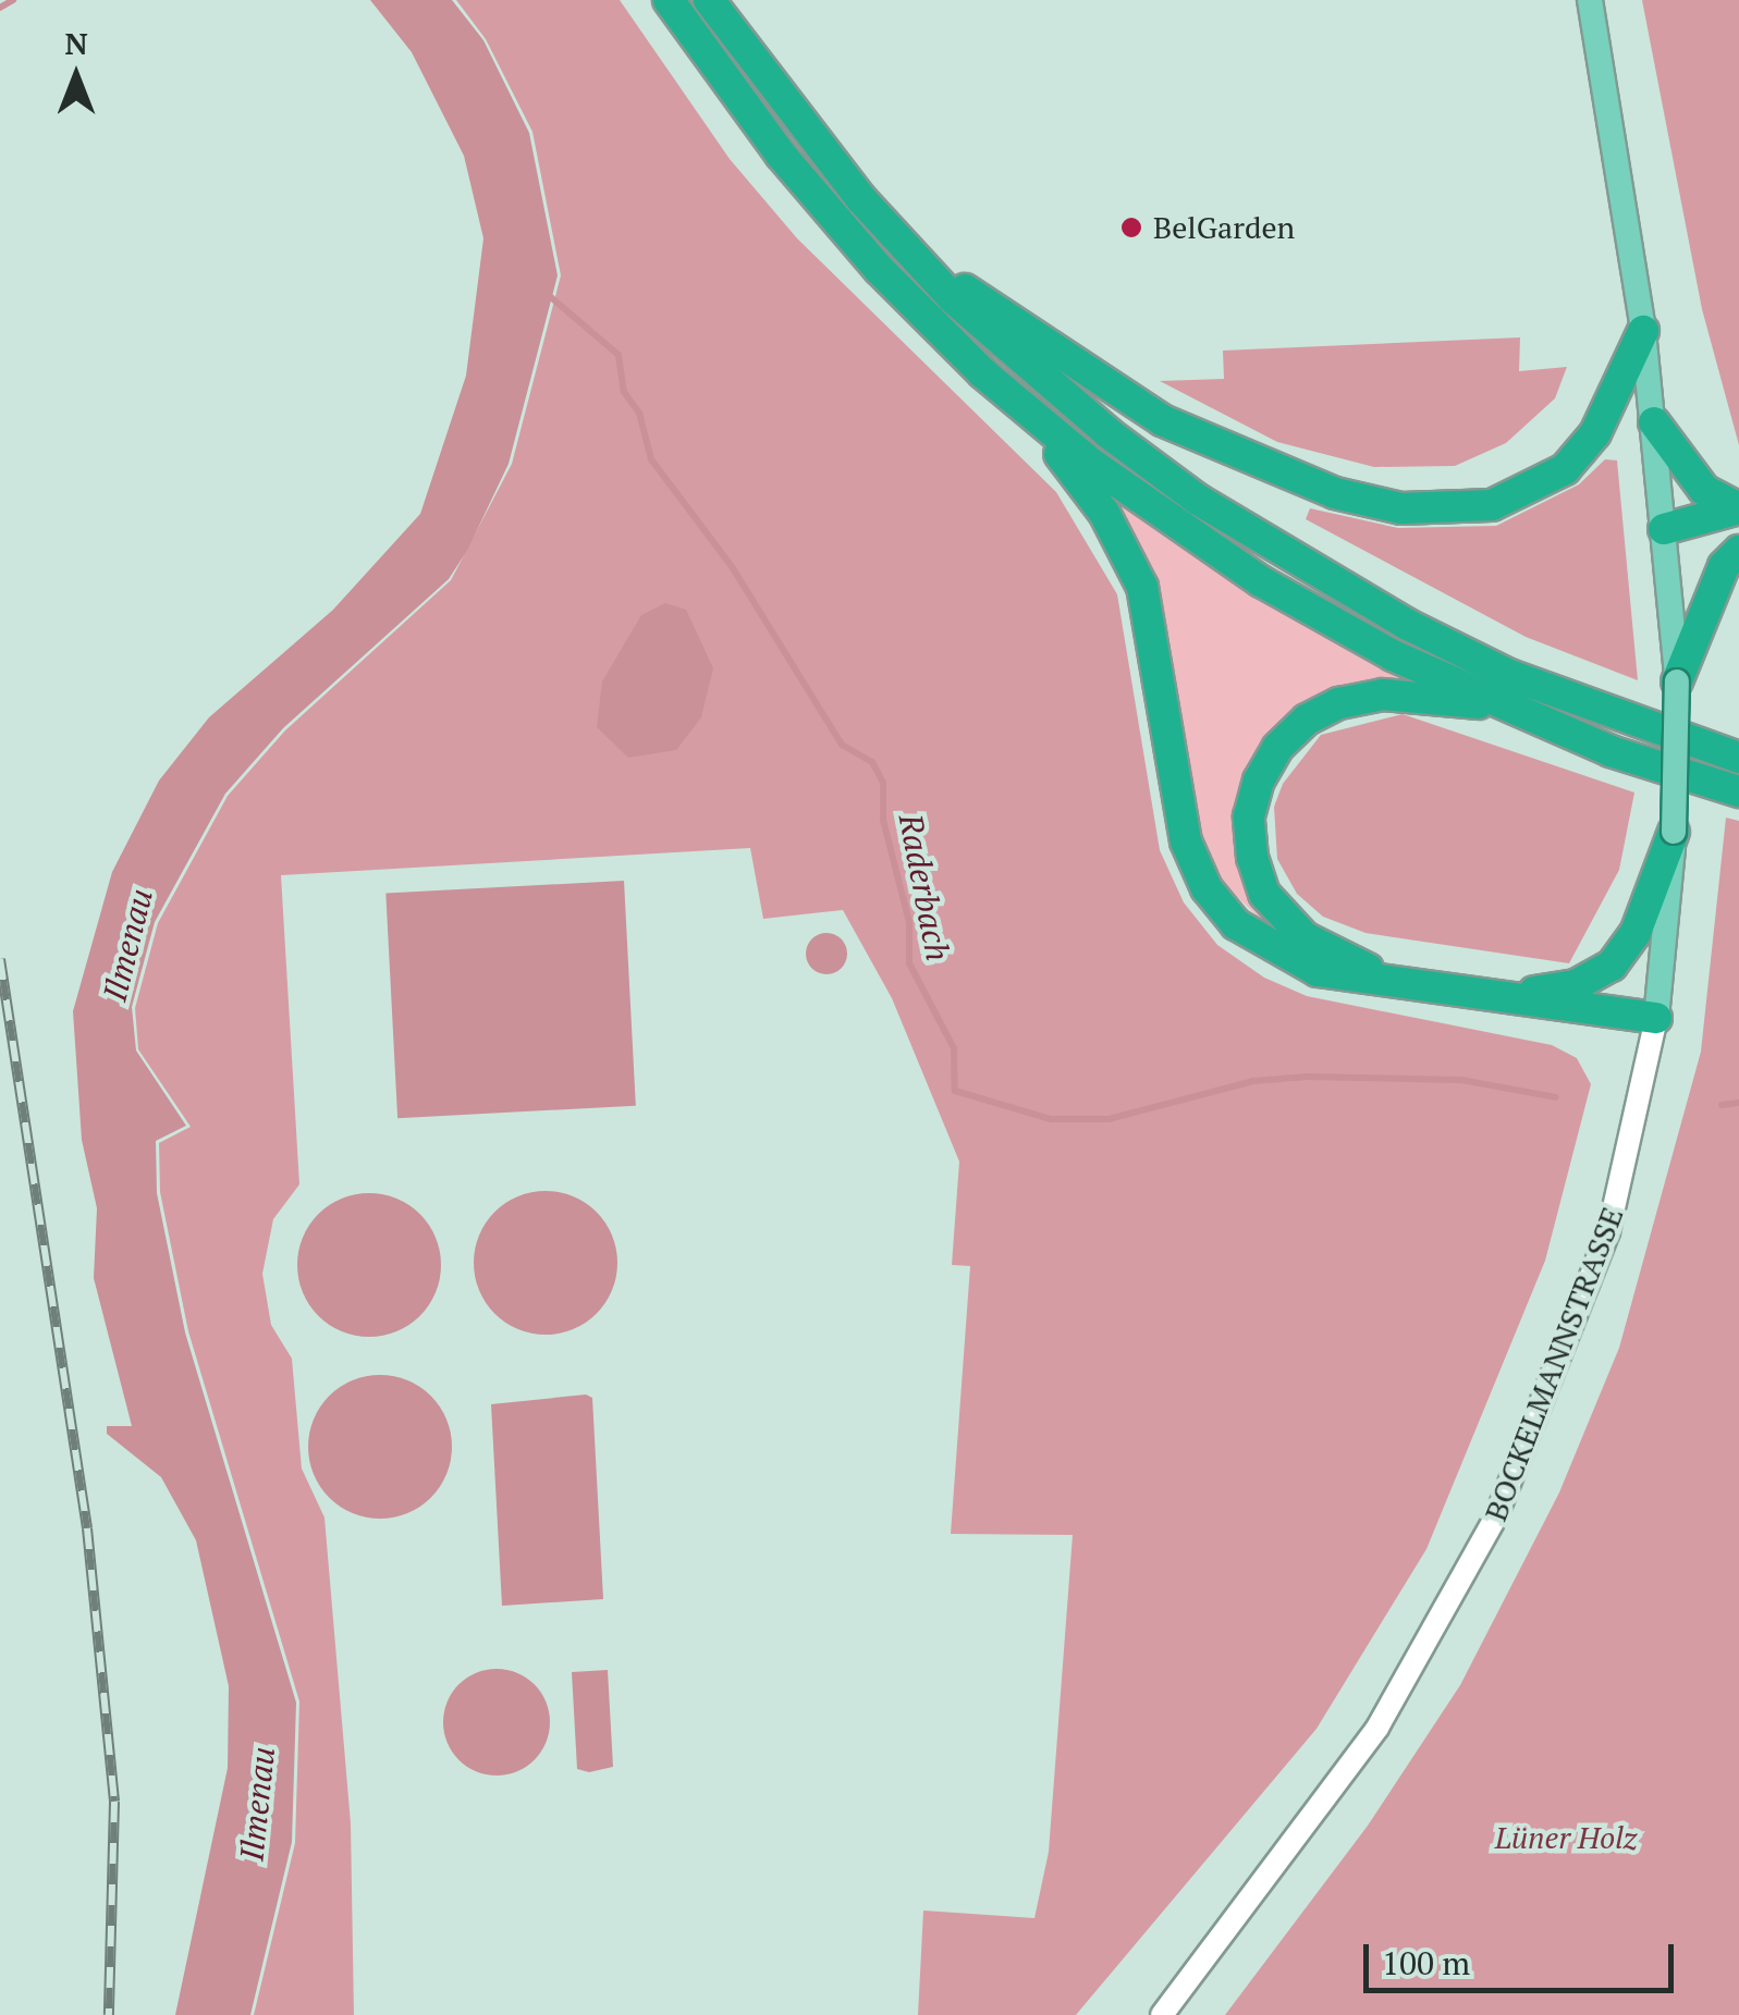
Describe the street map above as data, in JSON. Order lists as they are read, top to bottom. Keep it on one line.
{"streets":{"main road":["BOCKELMANNSTRASSE"]},"water":["Raderbach","Ilmenau"],"parks":["Lüner Holz"],"places":["BelGarden"],"scale_bar":"100 m","north":"top"}
